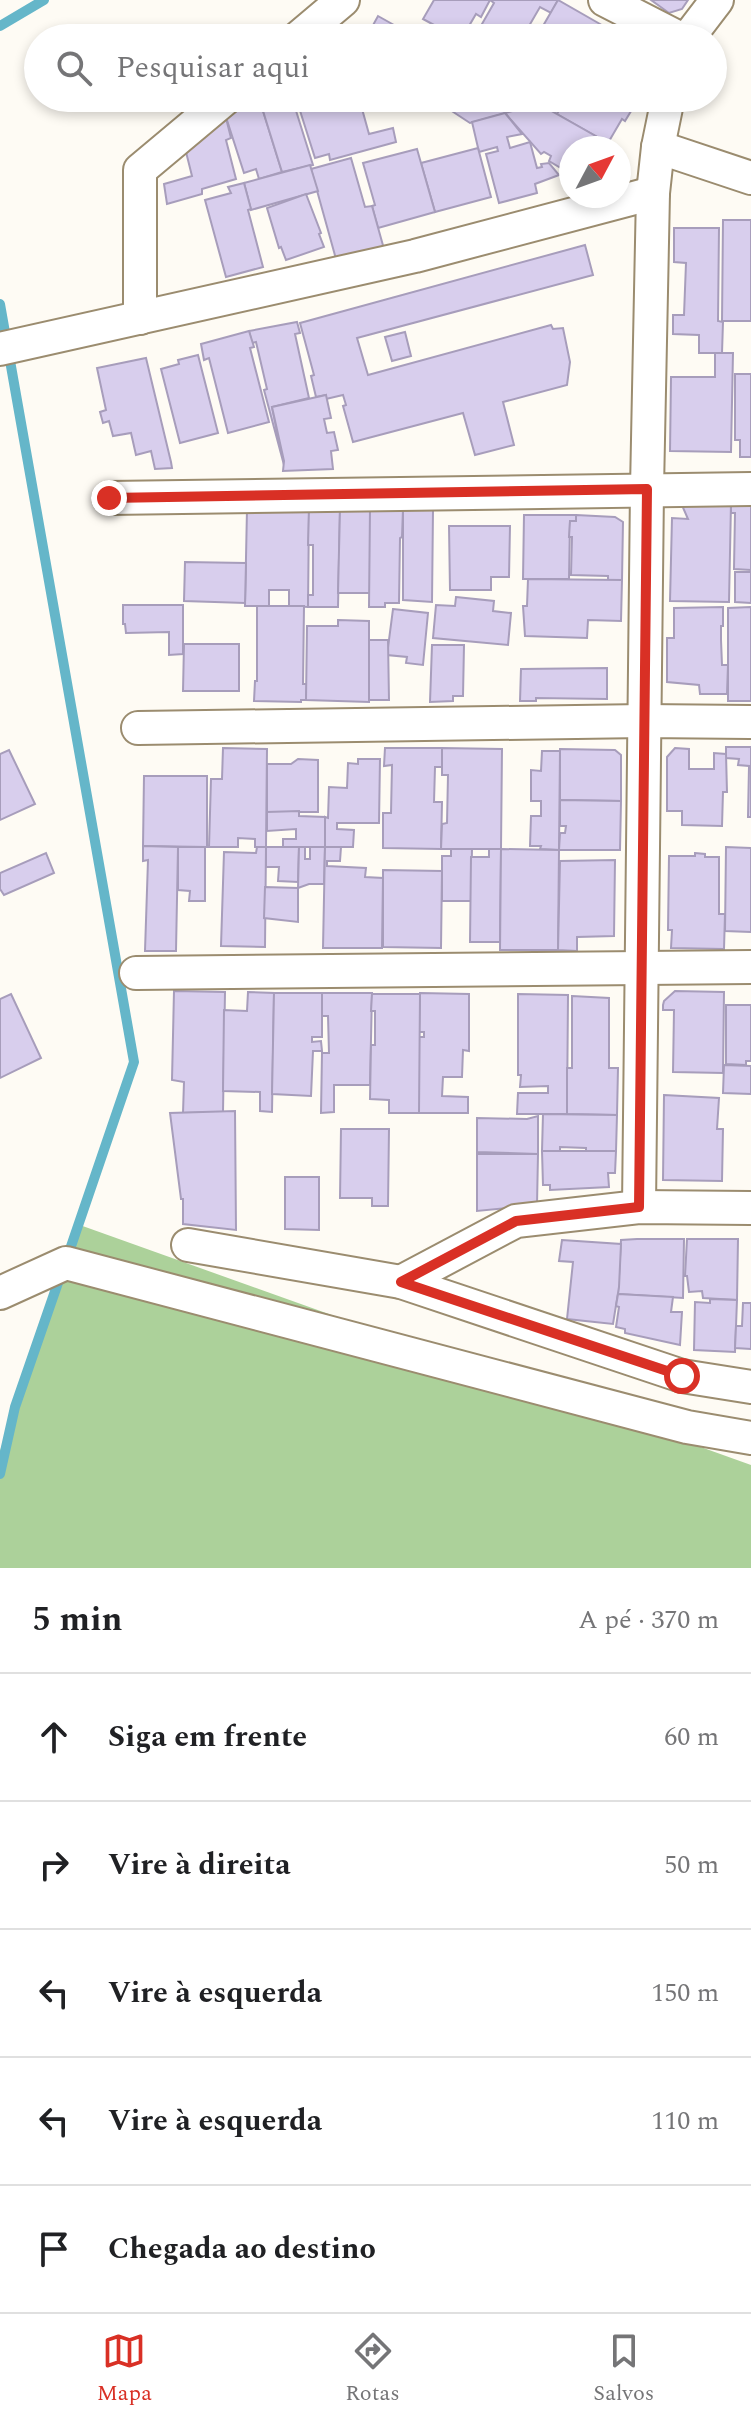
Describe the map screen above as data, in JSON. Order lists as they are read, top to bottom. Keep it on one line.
{"north":"top right","page":{"search":"Pesquisar aqui","heading":["5 min","A pé · 370 m"],"list":[["Siga em frente","60 m"],["Vire à direita","50 m"],["Vire à esquerda","150 m"],["Vire à esquerda","110 m"],"Chegada ao destino"],"nav":["Mapa","Rotas","Salvos"]}}
